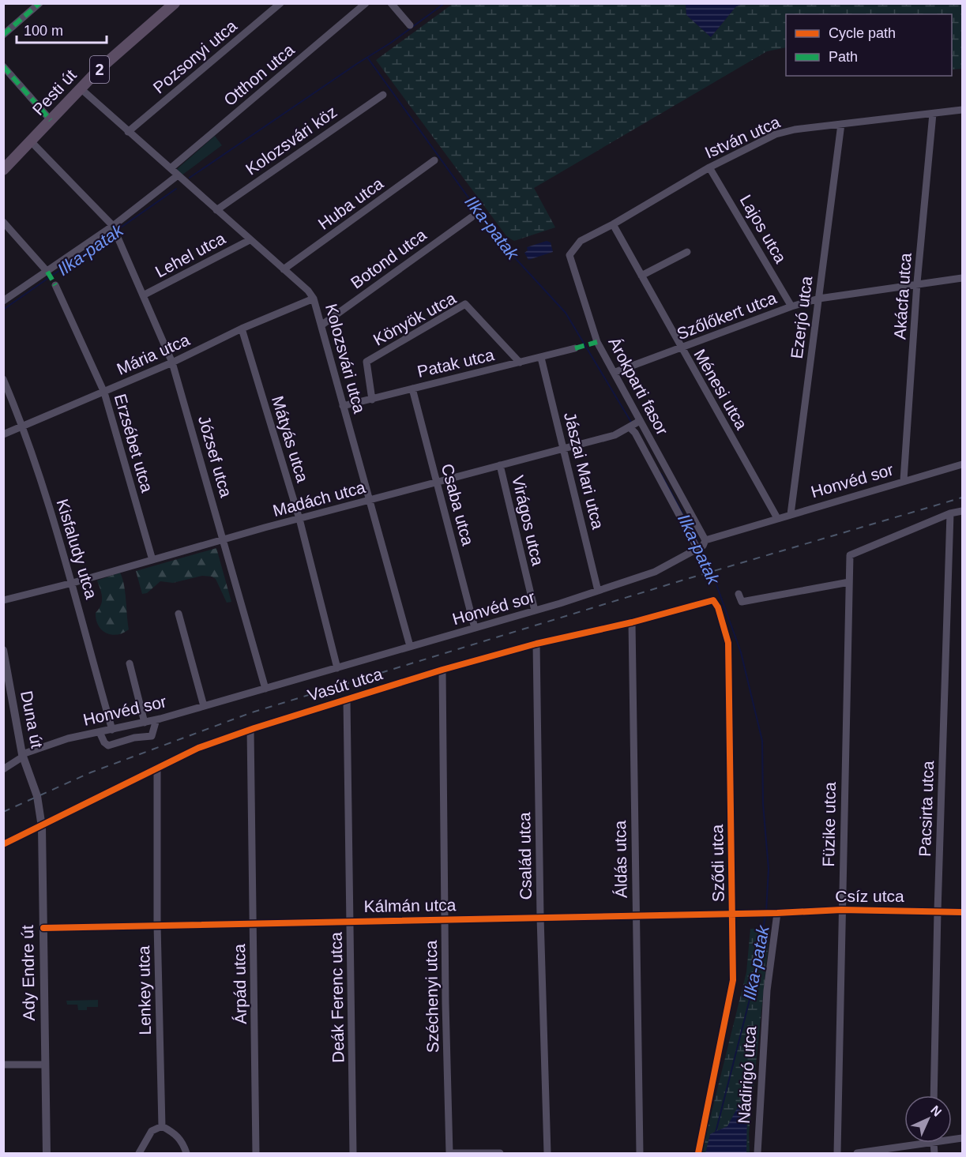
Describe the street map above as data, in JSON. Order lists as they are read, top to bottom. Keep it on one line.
{"streets":{"main road":["2","Pesti út"],"street":["Pozsonyi utca","Otthon utca","István utca","Kolozsvári köz","Huba utca","Lajos utca","Lehel utca","Botond utca","Akácfa utca","Szőlőkert utca","Ezerjó utca","Könyök utca","Mária utca","Kolozsvári utca","Patak utca","Árokparti fasor","Ménesi utca","Mátyás utca","Erzsébet utca","József utca","Jászai Mari utca","Honvéd sor","Madách utca","Csaba utca","Virágos utca","Kisfaludy utca","Vasút utca","Duna út","Pacsirta utca","Füzike utca","Család utca","Áldás utca","Sződi utca","Csíz utca","Kálmán utca","Ady Endre út","Árpád utca","Lenkey utca","Széchenyi utca","Deák Ferenc utca","Nádirigó utca"]},"crossings":[["Pozsonyi utca","Kolozsvári utca"],["Otthon utca","Kolozsvári utca"],["Pesti út","Kolozsvári utca"],["István utca","Lajos utca"],["István utca","Akácfa utca"],["István utca","Ezerjó utca"],["István utca","Árokparti fasor"],["István utca","Ménesi utca"],["Kolozsvári köz","Kolozsvári utca"],["Huba utca","Kolozsvári utca"],["Lajos utca","Szőlőkert utca"],["Lehel utca","Kolozsvári utca"],["Lehel utca","József utca"],["Botond utca","Kolozsvári utca"],["Akácfa utca","Szőlőkert utca"],["Akácfa utca","Honvéd sor"],["Szőlőkert utca","Ezerjó utca"],["Szőlőkert utca","Árokparti fasor"],["Szőlőkert utca","Ménesi utca"],["Ezerjó utca","Honvéd sor"],["Könyök utca","Patak utca"],["Mária utca","Kolozsvári utca"],["Mária utca","Mátyás utca"],["Mária utca","Erzsébet utca"],["Mária utca","József utca"],["Mária utca","Kisfaludy utca"],["Kolozsvári utca","Patak utca"],["Kolozsvári utca","Honvéd sor"],["Kolozsvári utca","Madách utca"],["Patak utca","Jászai Mari utca"],["Patak utca","Csaba utca"],["Árokparti fasor","Honvéd sor"],["Árokparti fasor","Madách utca"],["Ménesi utca","Honvéd sor"],["Mátyás utca","Honvéd sor"],["Mátyás utca","Madách utca"],["Erzsébet utca","Madách utca"],["József utca","Honvéd sor"],["József utca","Madách utca"],["Jászai Mari utca","Honvéd sor"],["Jászai Mari utca","Madách utca"],["Honvéd sor","Csaba utca"],["Honvéd sor","Virágos utca"],["Honvéd sor","Kisfaludy utca"],["Honvéd sor","Duna út"],["Madách utca","Csaba utca"],["Madách utca","Virágos utca"],["Madách utca","Kisfaludy utca"],["Vasút utca","Család utca"],["Vasút utca","Áldás utca"],["Vasút utca","Sződi utca"],["Vasút utca","Ady Endre út"],["Vasút utca","Árpád utca"],["Vasút utca","Lenkey utca"],["Vasút utca","Széchenyi utca"],["Vasút utca","Deák Ferenc utca"],["Duna út","Ady Endre út"],["Pacsirta utca","Füzike utca"],["Pacsirta utca","Csíz utca"],["Füzike utca","Csíz utca"],["Család utca","Kálmán utca"],["Áldás utca","Kálmán utca"],["Sződi utca","Kálmán utca"],["Csíz utca","Kálmán utca"],["Csíz utca","Nádirigó utca"],["Kálmán utca","Ady Endre út"],["Kálmán utca","Árpád utca"],["Kálmán utca","Lenkey utca"],["Kálmán utca","Széchenyi utca"],["Kálmán utca","Deák Ferenc utca"],["Kálmán utca","Nádirigó utca"]],"water":["Ilka-patak"],"legend":["Cycle path","Path"],"scale_bar":"100 m","north":"top right"}
